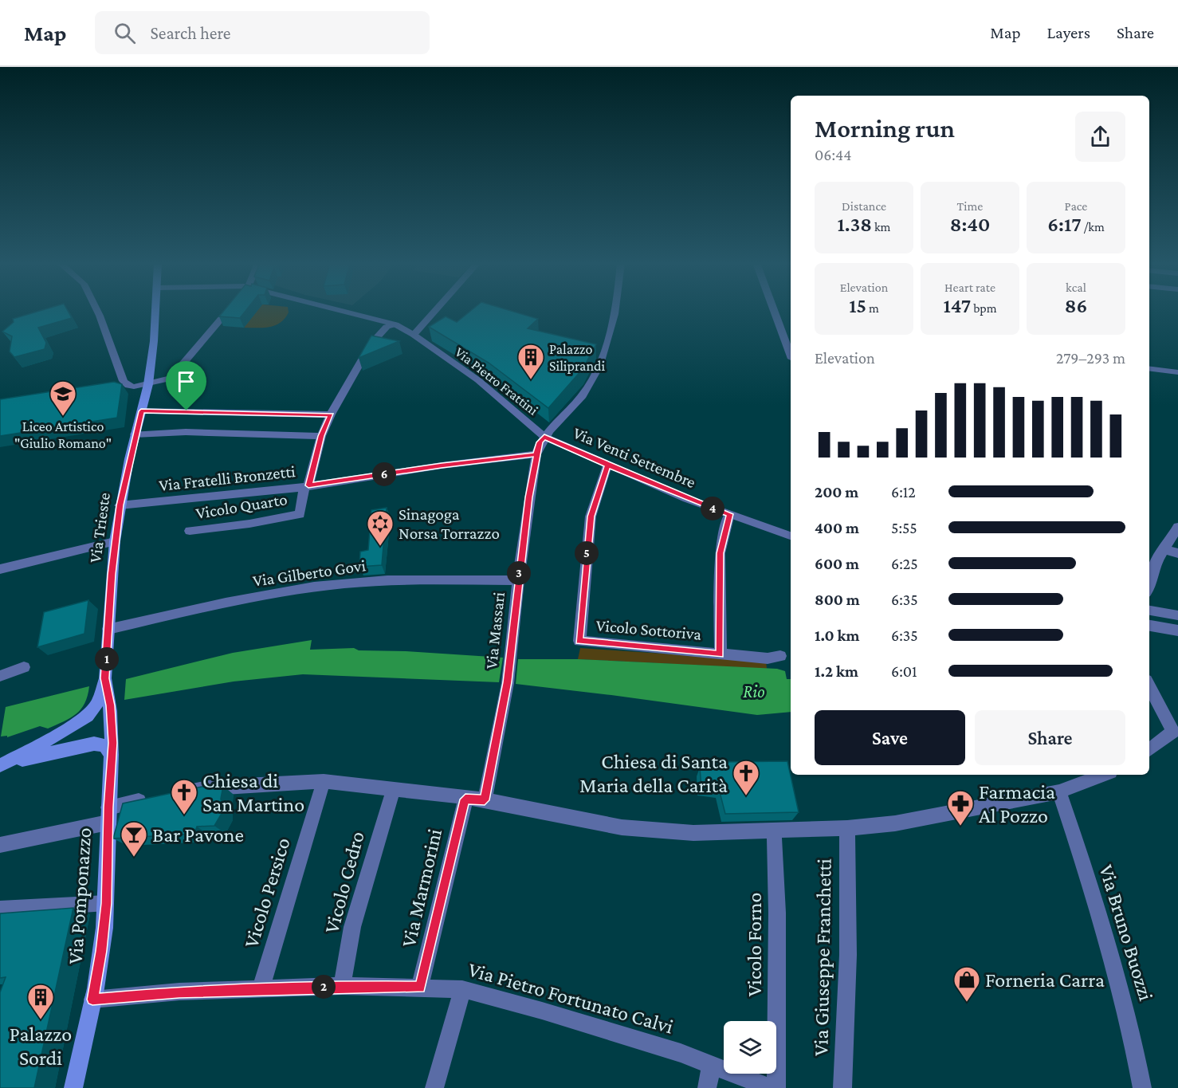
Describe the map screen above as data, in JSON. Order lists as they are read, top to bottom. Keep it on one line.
{"streets":{"main road":["Via Trieste","Via Pomponazzo"],"street":["Via Pietro Frattini","Via Venti Settembre","Via Fratelli Bronzetti","Vicolo Quarto","Via Gilberto Govi","Vicolo Sottoriva","Via Massari","Vicolo Cedro","Via Marmorini","Vicolo Persico","Via Bruno Buozzi","Vicolo Forno","Via Giuseppe Franchetti","Via Pietro Fortunato Calvi"]},"crossings":[["Via Pietro Frattini","Via Venti Settembre"],["Via Pietro Frattini","Via Massari"],["Via Venti Settembre","Vicolo Sottoriva"],["Via Venti Settembre","Via Massari"],["Via Fratelli Bronzetti","Vicolo Quarto"],["Via Fratelli Bronzetti","Via Trieste"],["Via Fratelli Bronzetti","Via Massari"],["Via Trieste","Via Gilberto Govi"],["Via Trieste","Via Pomponazzo"],["Via Gilberto Govi","Via Massari"],["Vicolo Cedro","Via Pietro Fortunato Calvi"],["Via Marmorini","Via Pietro Fortunato Calvi"],["Vicolo Persico","Via Pietro Fortunato Calvi"],["Via Pomponazzo","Via Pietro Fortunato Calvi"]],"water":["Rio"],"places":{"building":["Palazzo Siliprandi","Palazzo Sordi"],"school or university":["Liceo Artistico \"Giulio Romano\""],"synagogue":["Sinagoga Norsa Torrazzo"],"church":["Chiesa di Santa Maria della Carità","Chiesa di San Martino"],"pharmacy":["Farmacia Al Pozzo"],"bar":["Bar Pavone"],"shop":["Forneria Carra"]},"page":{"header":"Map","search":"Search here","nav":["Map","Layers","Share"],"heading":["Morning run","06:44"],"stats":[["Distance","1.38 km"],["Time","8:40"],["Pace","6:17 /km"],["Elevation","15 m"],["Heart rate","147 bpm"],["kcal","86"]],"chart":["Elevation","279–293 m"],"pins":["6","4","5","3","1","2"],"list":[{"name":"200 m","note":"6:12"},{"name":"400 m","note":"5:55"},{"name":"600 m","note":"6:25"},{"name":"800 m","note":"6:35"},{"name":"1.0 km","note":"6:35"},{"name":"1.2 km","note":"6:01"}],"buttons":["Save","Share"]}}
